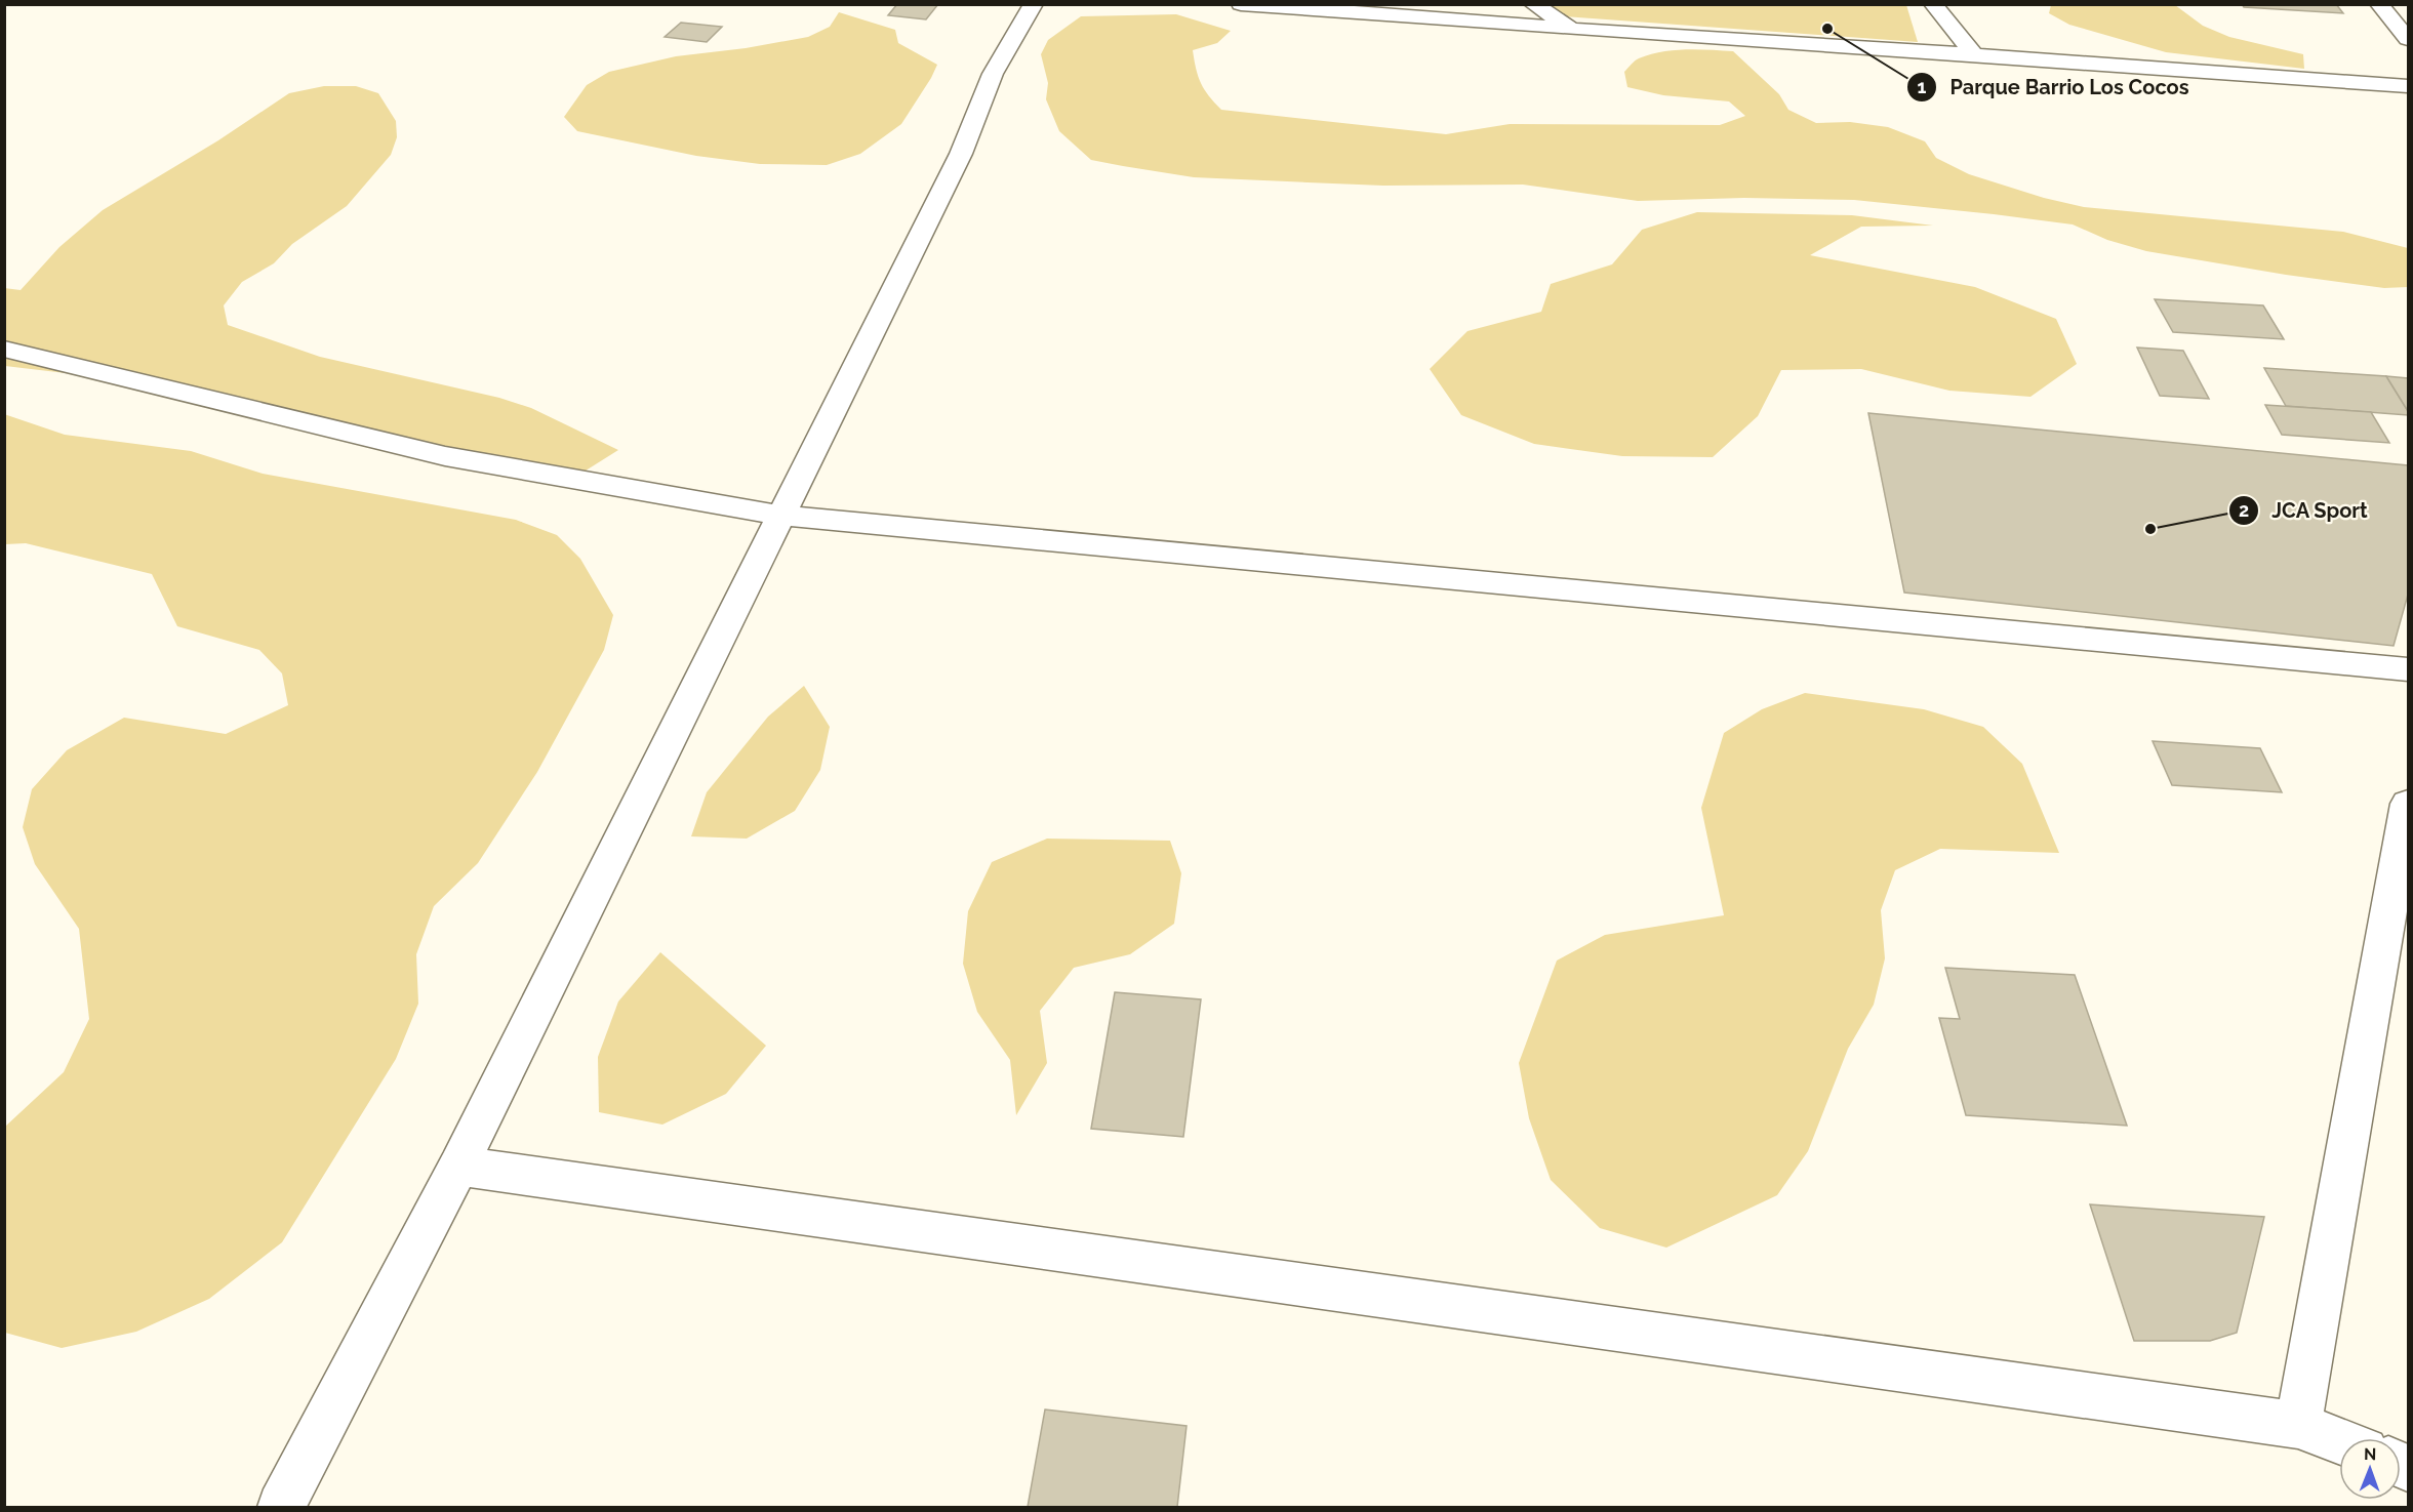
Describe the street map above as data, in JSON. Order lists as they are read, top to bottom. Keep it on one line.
{"places":["Parque Barrio Los Cocos","JCA Sport"],"north":"top"}
